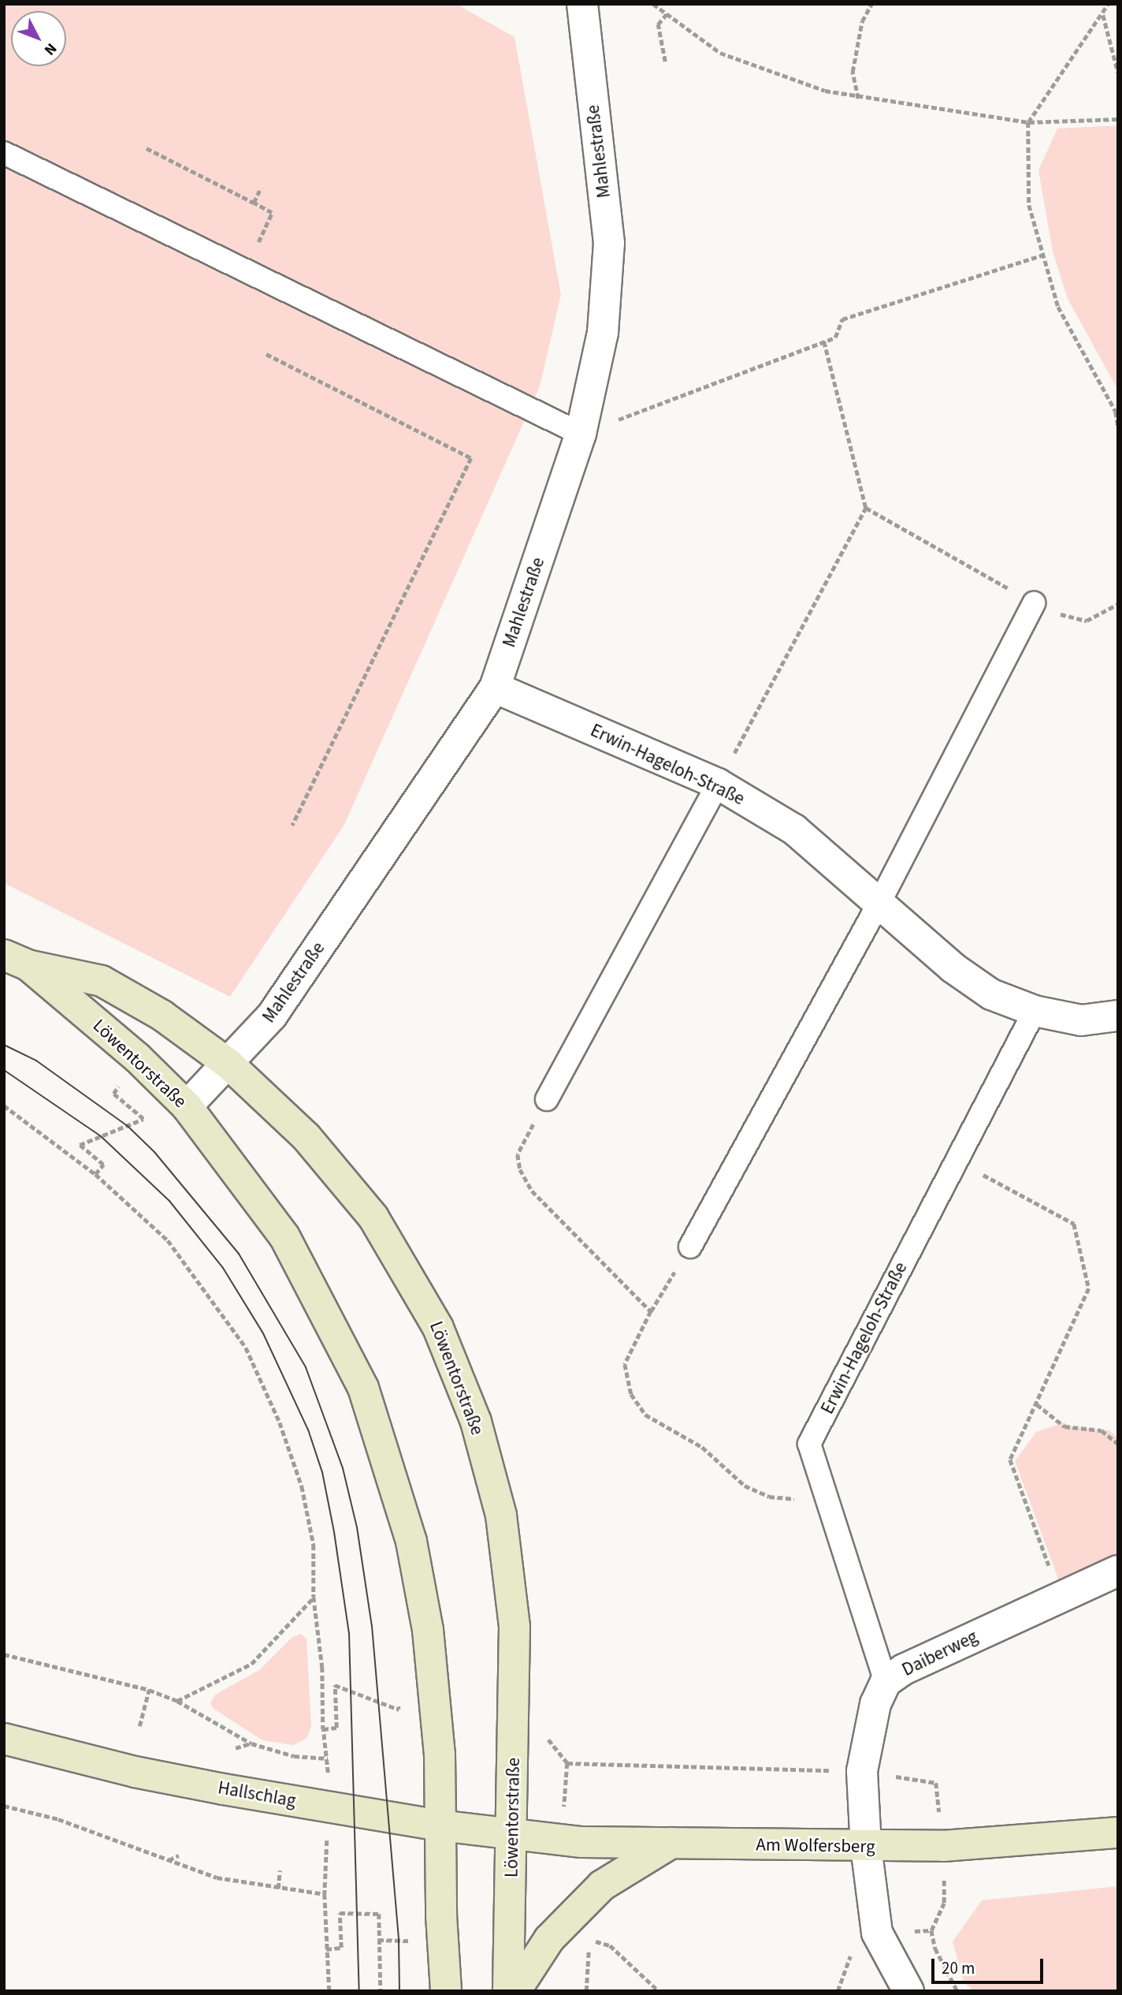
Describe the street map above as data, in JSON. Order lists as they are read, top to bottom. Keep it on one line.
{"streets":{"main road":["Löwentorstraße","Hallschlag","Am Wolfersberg"],"street":["Mahlestraße","Erwin-Hageloh-Straße","Daiberweg"]},"crossings":[["Mahlestraße","Erwin-Hageloh-Straße"],["Mahlestraße","Löwentorstraße"],["Erwin-Hageloh-Straße","Daiberweg"],["Löwentorstraße","Hallschlag"],["Löwentorstraße","Am Wolfersberg"],["Daiberweg","Am Wolfersberg"],["Hallschlag","Am Wolfersberg"]],"scale_bar":"20 m","north":"bottom right"}
